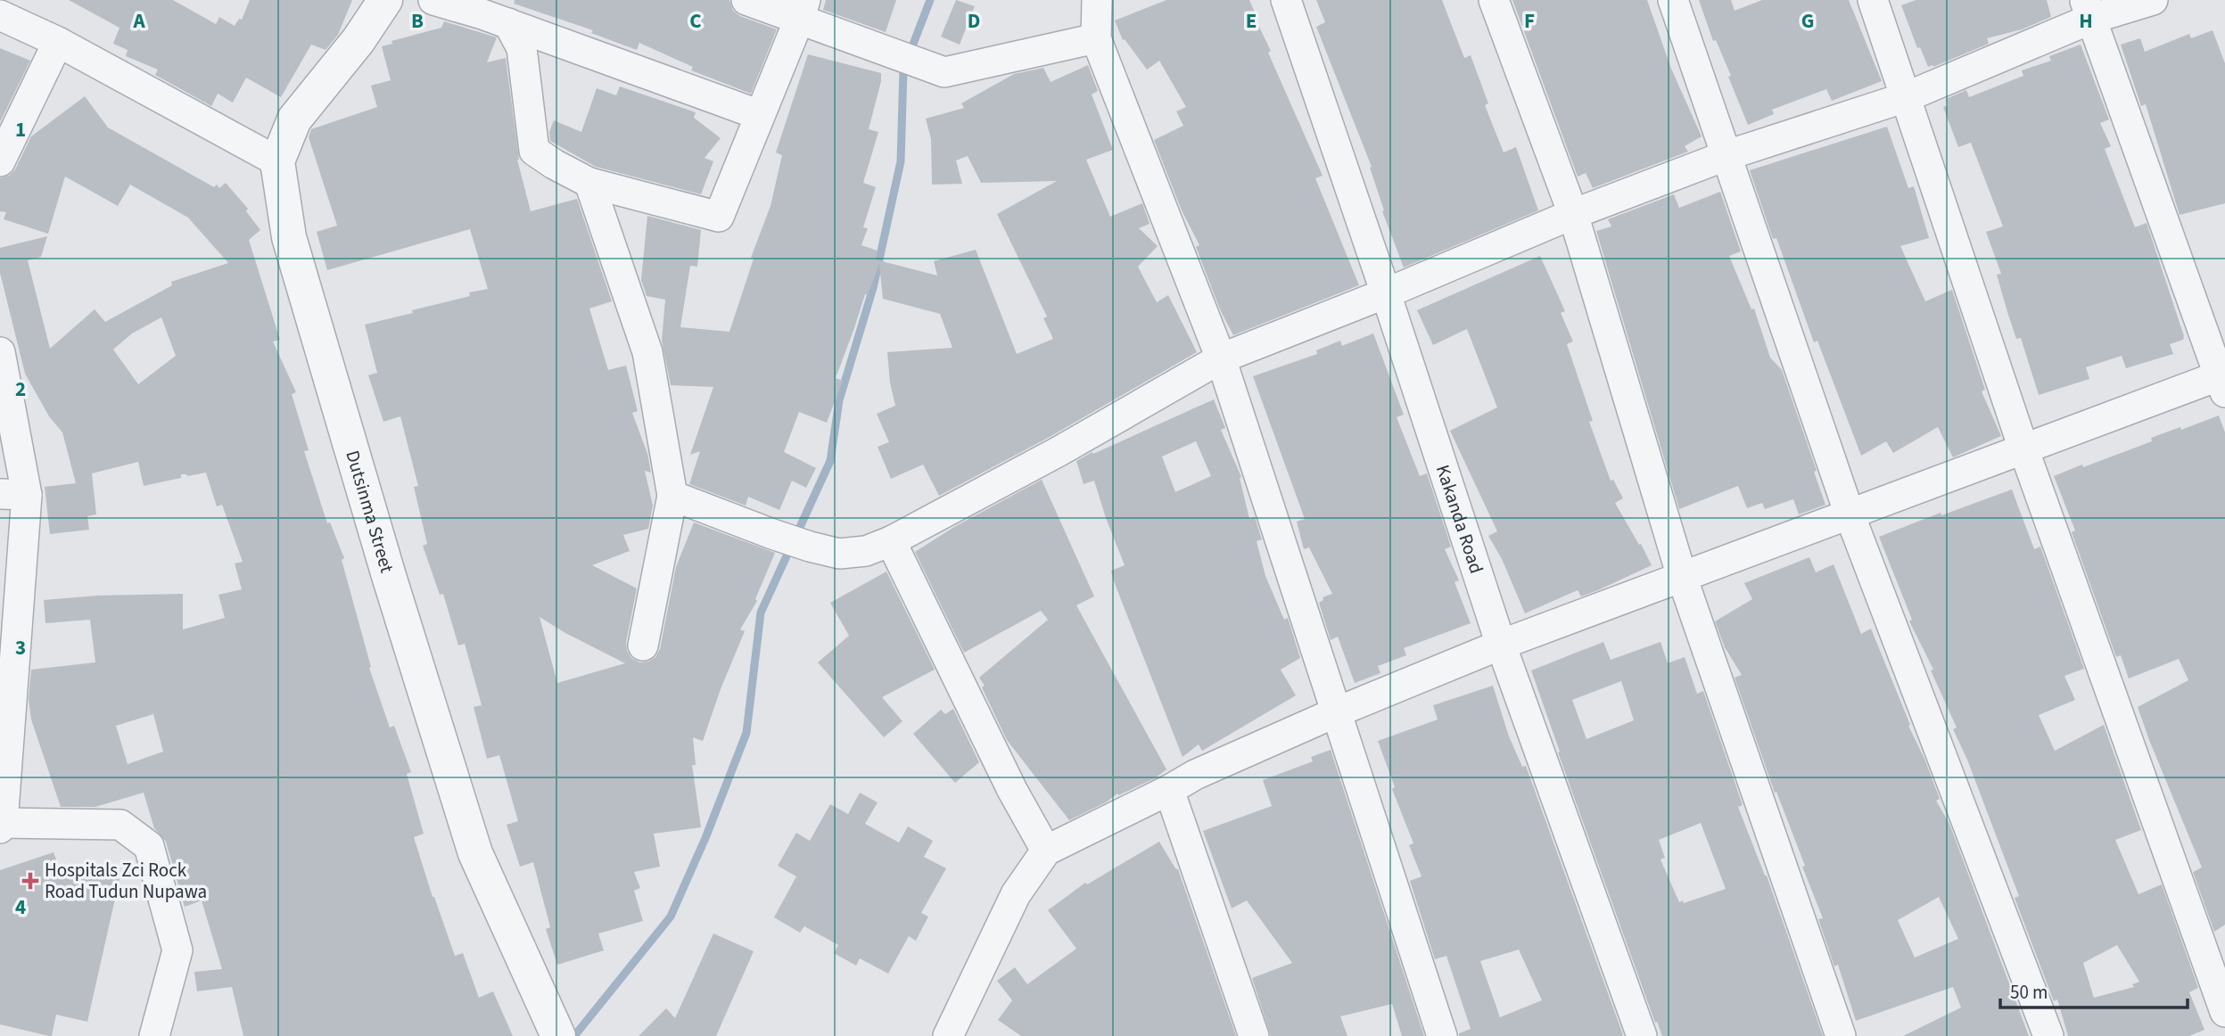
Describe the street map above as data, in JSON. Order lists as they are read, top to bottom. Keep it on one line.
{"streets":{"street":["Dutsinma Street","Kakanda Road"]},"places":{"health":["Hospitals Zci Rock Road Tudun Nupawa"]},"scale_bar":"50 m","grid":{"columns":["A","B","C","D","E","F","G","H"],"rows":["1","2","3","4"]}}
